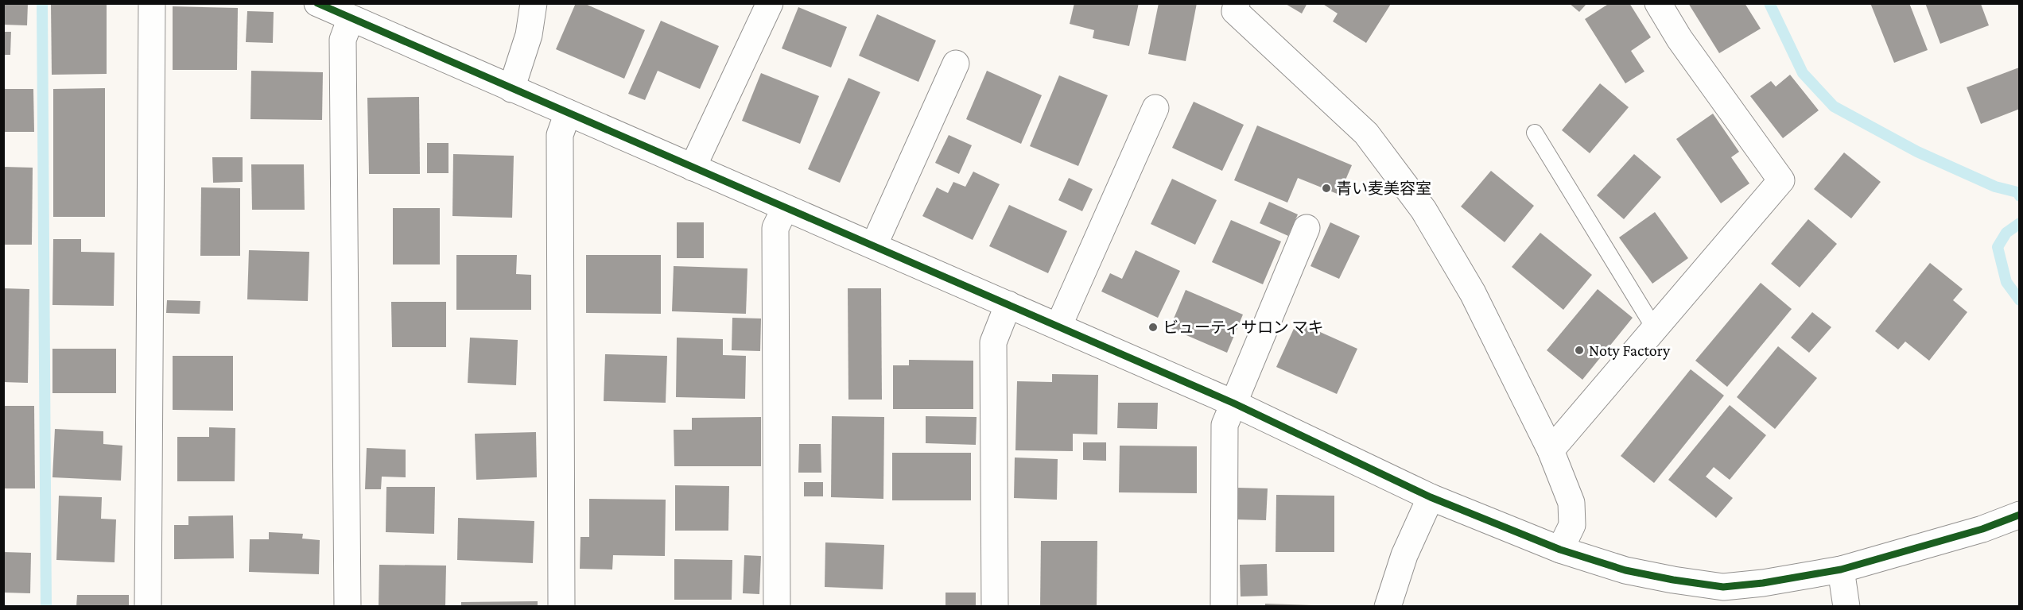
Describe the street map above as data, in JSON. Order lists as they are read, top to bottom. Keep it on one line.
{"places":["青い麦美容室","ビューティサロン マキ","Noty Factory"]}
